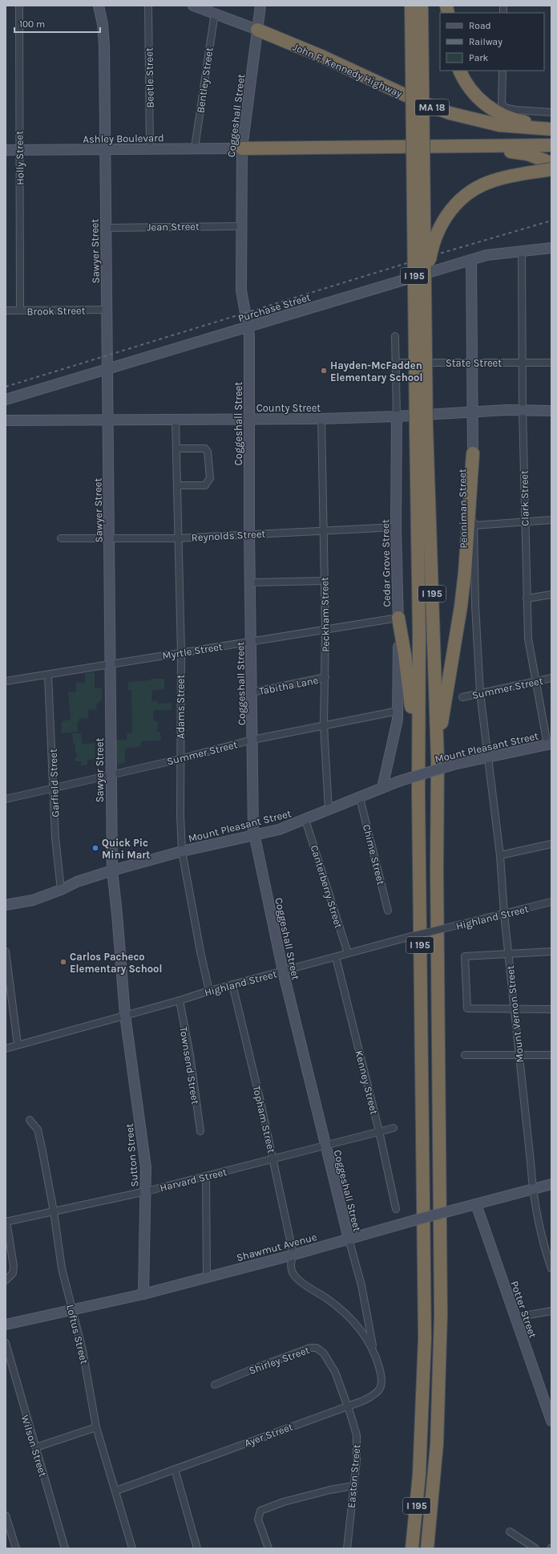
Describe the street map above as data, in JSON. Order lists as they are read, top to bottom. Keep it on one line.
{"streets":{"highway":["John F. Kennedy Highway","MA 18","I 195"],"main road":["Coggeshall Street","Ashley Boulevard","Sawyer Street","Purchase Street","County Street","Penniman Street","Cedar Grove Street","Mount Pleasant Street","Sutton Street","Shawmut Avenue","Potter Street"],"street":["Beetle Street","Bentley Street","Holly Street","Jean Street","Brook Street","State Street","Clark Street","Reynolds Street","Peckham Street","Myrtle Street","Tabitha Lane","Summer Street","Adams Street","Garfield Street","Chime Street","Canterberry Street","Highland Street","Mount Vernon Street","Townsend Street","Kenney Street","Topham Street","Harvard Street","Loftus Street","Shirley Street","Ayer Street","Wilson Street","Easton Street"]},"crossings":[["John F. Kennedy Highway","MA 18"],["John F. Kennedy Highway","Coggeshall Street"],["Beetle Street","Ashley Boulevard"],["Bentley Street","MA 18"],["Bentley Street","Ashley Boulevard"],["MA 18","Coggeshall Street"],["Coggeshall Street","Ashley Boulevard"],["Coggeshall Street","Jean Street"],["Coggeshall Street","Purchase Street"],["Coggeshall Street","County Street"],["Coggeshall Street","Reynolds Street"],["Coggeshall Street","Myrtle Street"],["Coggeshall Street","Tabitha Lane"],["Coggeshall Street","Summer Street"],["Coggeshall Street","Mount Pleasant Street"],["Coggeshall Street","Highland Street"],["Coggeshall Street","Topham Street"],["Coggeshall Street","Harvard Street"],["Coggeshall Street","Shawmut Avenue"],["Coggeshall Street","Ayer Street"],["Ashley Boulevard","Holly Street"],["Ashley Boulevard","Sawyer Street"],["Holly Street","Brook Street"],["Jean Street","Sawyer Street"],["Sawyer Street","Purchase Street"],["Sawyer Street","Brook Street"],["Sawyer Street","County Street"],["Sawyer Street","Reynolds Street"],["Sawyer Street","Myrtle Street"],["Sawyer Street","Summer Street"],["Sawyer Street","Mount Pleasant Street"],["Sawyer Street","Highland Street"],["Sawyer Street","Sutton Street"],["Purchase Street","Clark Street"],["Purchase Street","Penniman Street"],["State Street","Clark Street"],["State Street","Penniman Street"],["State Street","Cedar Grove Street"],["County Street","Clark Street"],["County Street","Penniman Street"],["County Street","Cedar Grove Street"],["County Street","Peckham Street"],["County Street","Adams Street"],["Clark Street","Summer Street"],["Clark Street","Mount Pleasant Street"],["Penniman Street","Summer Street"],["Penniman Street","Mount Pleasant Street"],["Penniman Street","Mount Vernon Street"],["Reynolds Street","Cedar Grove Street"],["Reynolds Street","Peckham Street"],["Reynolds Street","Adams Street"],["Cedar Grove Street","Myrtle Street"],["Cedar Grove Street","Summer Street"],["Cedar Grove Street","Mount Pleasant Street"],["Peckham Street","Myrtle Street"],["Peckham Street","Tabitha Lane"],["Peckham Street","Summer Street"],["Peckham Street","Mount Pleasant Street"],["Myrtle Street","Adams Street"],["Myrtle Street","Garfield Street"],["Summer Street","Adams Street"],["Summer Street","Garfield Street"],["Adams Street","Mount Pleasant Street"],["Adams Street","Highland Street"],["Mount Pleasant Street","Garfield Street"],["Mount Pleasant Street","Chime Street"],["Mount Pleasant Street","Canterberry Street"],["Mount Pleasant Street","Mount Vernon Street"],["Canterberry Street","Highland Street"],["Highland Street","Mount Vernon Street"],["Highland Street","Townsend Street"],["Highland Street","Kenney Street"],["Highland Street","Topham Street"],["Highland Street","Sutton Street"],["Mount Vernon Street","Shawmut Avenue"],["Kenney Street","Harvard Street"],["Topham Street","Harvard Street"],["Topham Street","Shawmut Avenue"],["Topham Street","Ayer Street"],["Sutton Street","Harvard Street"],["Sutton Street","Shawmut Avenue"],["Harvard Street","Loftus Street"],["Shawmut Avenue","Potter Street"],["Shawmut Avenue","Loftus Street"],["Loftus Street","Ayer Street"],["Shirley Street","Ayer Street"],["Shirley Street","Easton Street"],["Ayer Street","Easton Street"]],"places":["Hayden-McFadden Elementary School","Quick Pic Mini Mart","Carlos Pacheco Elementary School"],"legend":["Road","Railway","Park"],"scale_bar":"100 m"}
